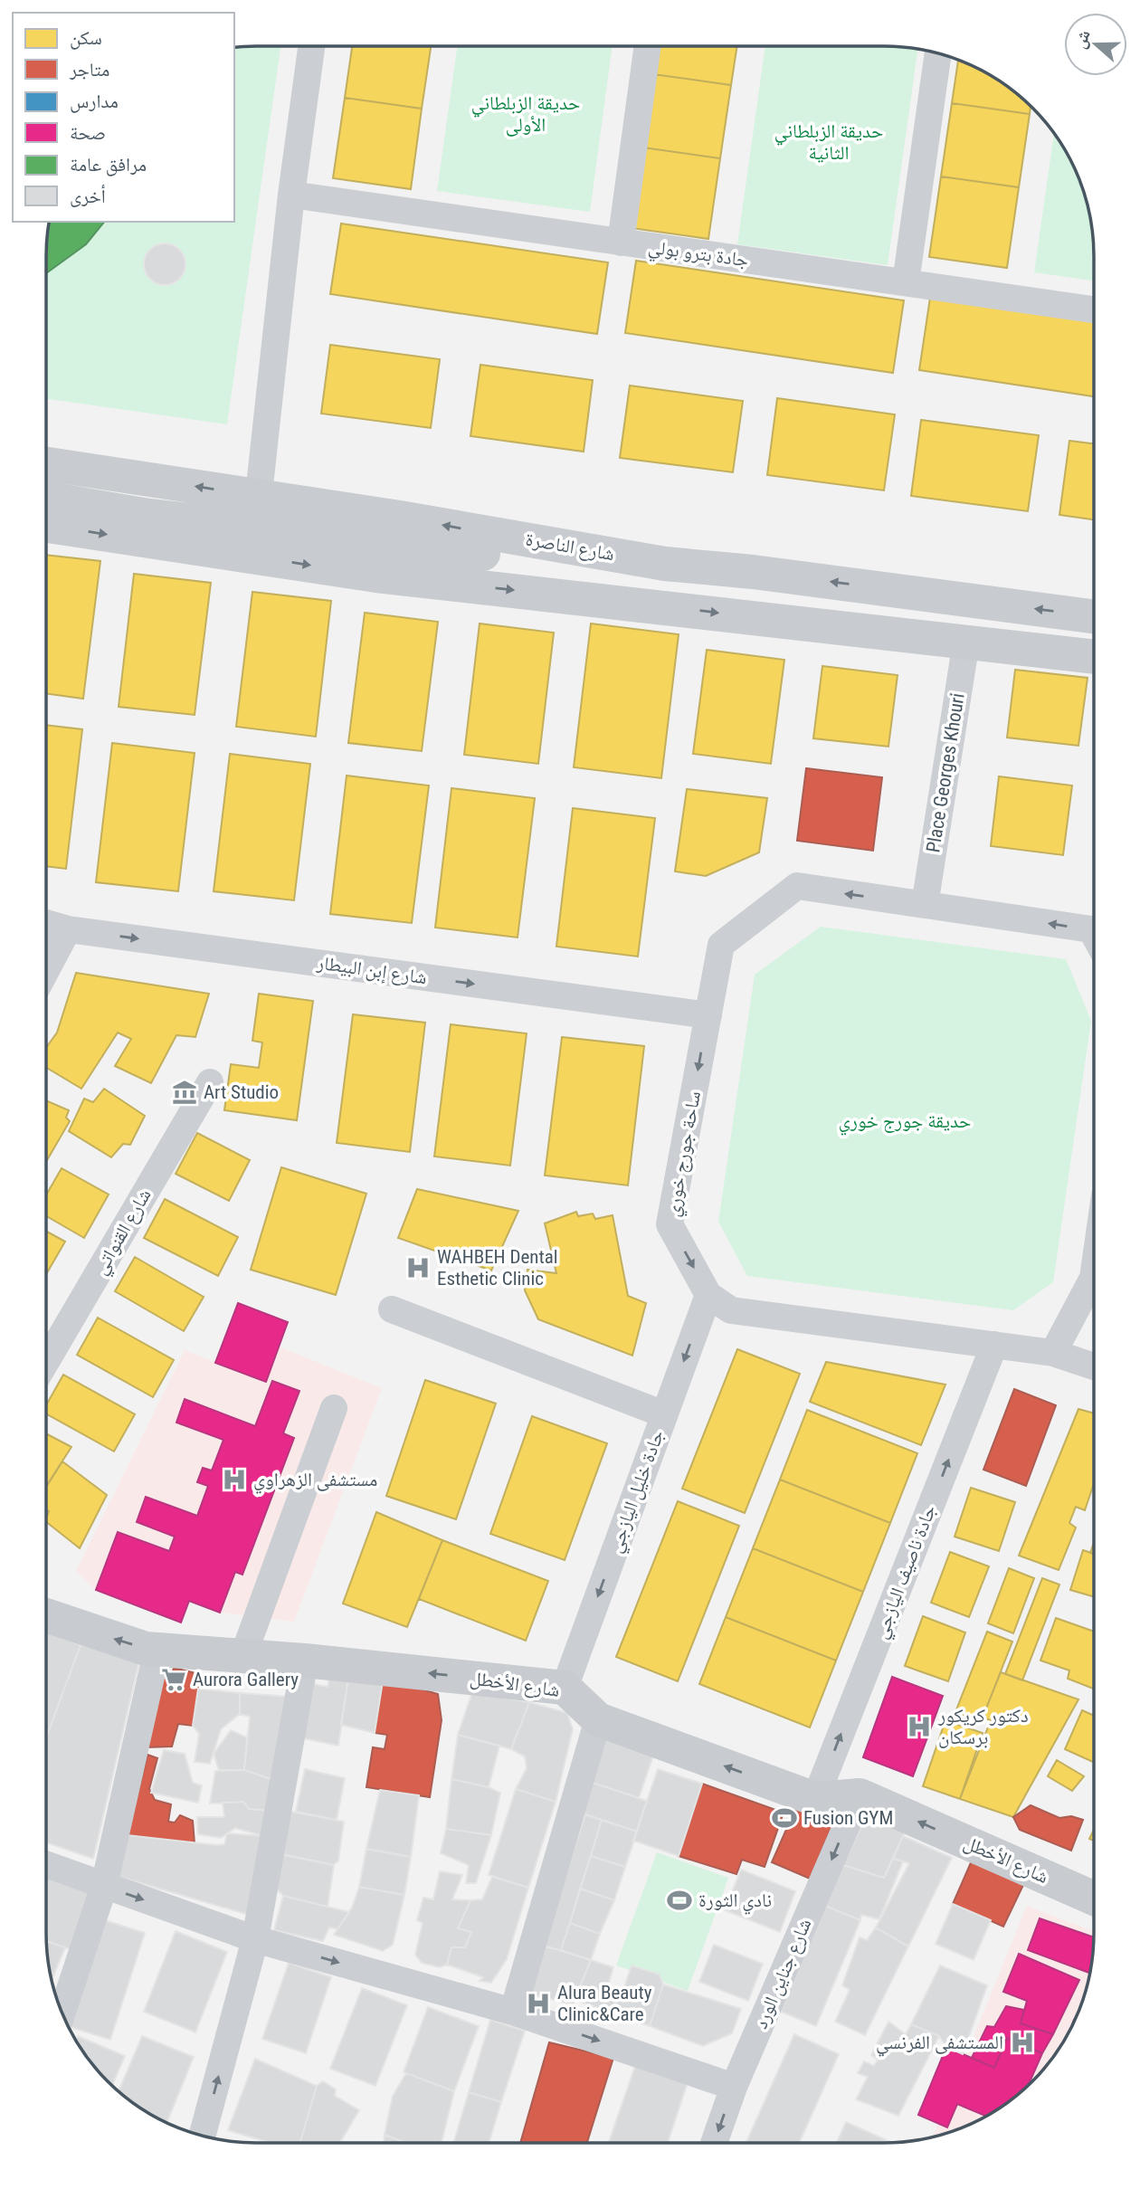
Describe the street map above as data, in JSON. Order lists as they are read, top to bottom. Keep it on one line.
{"streets":{"main road":["شارع الناصرة","شارع الأخطل"],"street":["جادة بترو بولي","Place Georges Khouri","شارع إبن البيطار","ساحة جورج خوري","شارع القنواتي","جادة خليل اليازجي","جادة ناصيف اليازجي","شارع جناين الورد"]},"crossings":[["Place Georges Khouri","ساحة جورج خوري"],["شارع إبن البيطار","ساحة جورج خوري"],["ساحة جورج خوري","جادة خليل اليازجي"],["جادة خليل اليازجي","شارع الأخطل"],["جادة ناصيف اليازجي","شارع الأخطل"],["شارع الأخطل","شارع جناين الورد"]],"one_way":["شارع إبن البيطار","جادة خليل اليازجي","جادة ناصيف اليازجي","شارع الأخطل","شارع جناين الورد"],"parks":["حديقة الزبلطاني الأولى","حديقة الزبلطاني الثانية","حديقة جورج خوري"],"places":{"museum":["Art Studio"],"hospital":["WAHBEH Dental Esthetic Clinic","مستشفى الزهراوي","دكتور كريكور برسكان","Alura Beauty Clinic&Care","المستشفى الفرنسي"],"supermarket":["Aurora Gallery"],"sports":["Fusion GYM","نادي الثورة"]},"legend":["سكن","متاجر","مدارس","صحة","مرافق عامة","أخرى"],"north":"left"}
